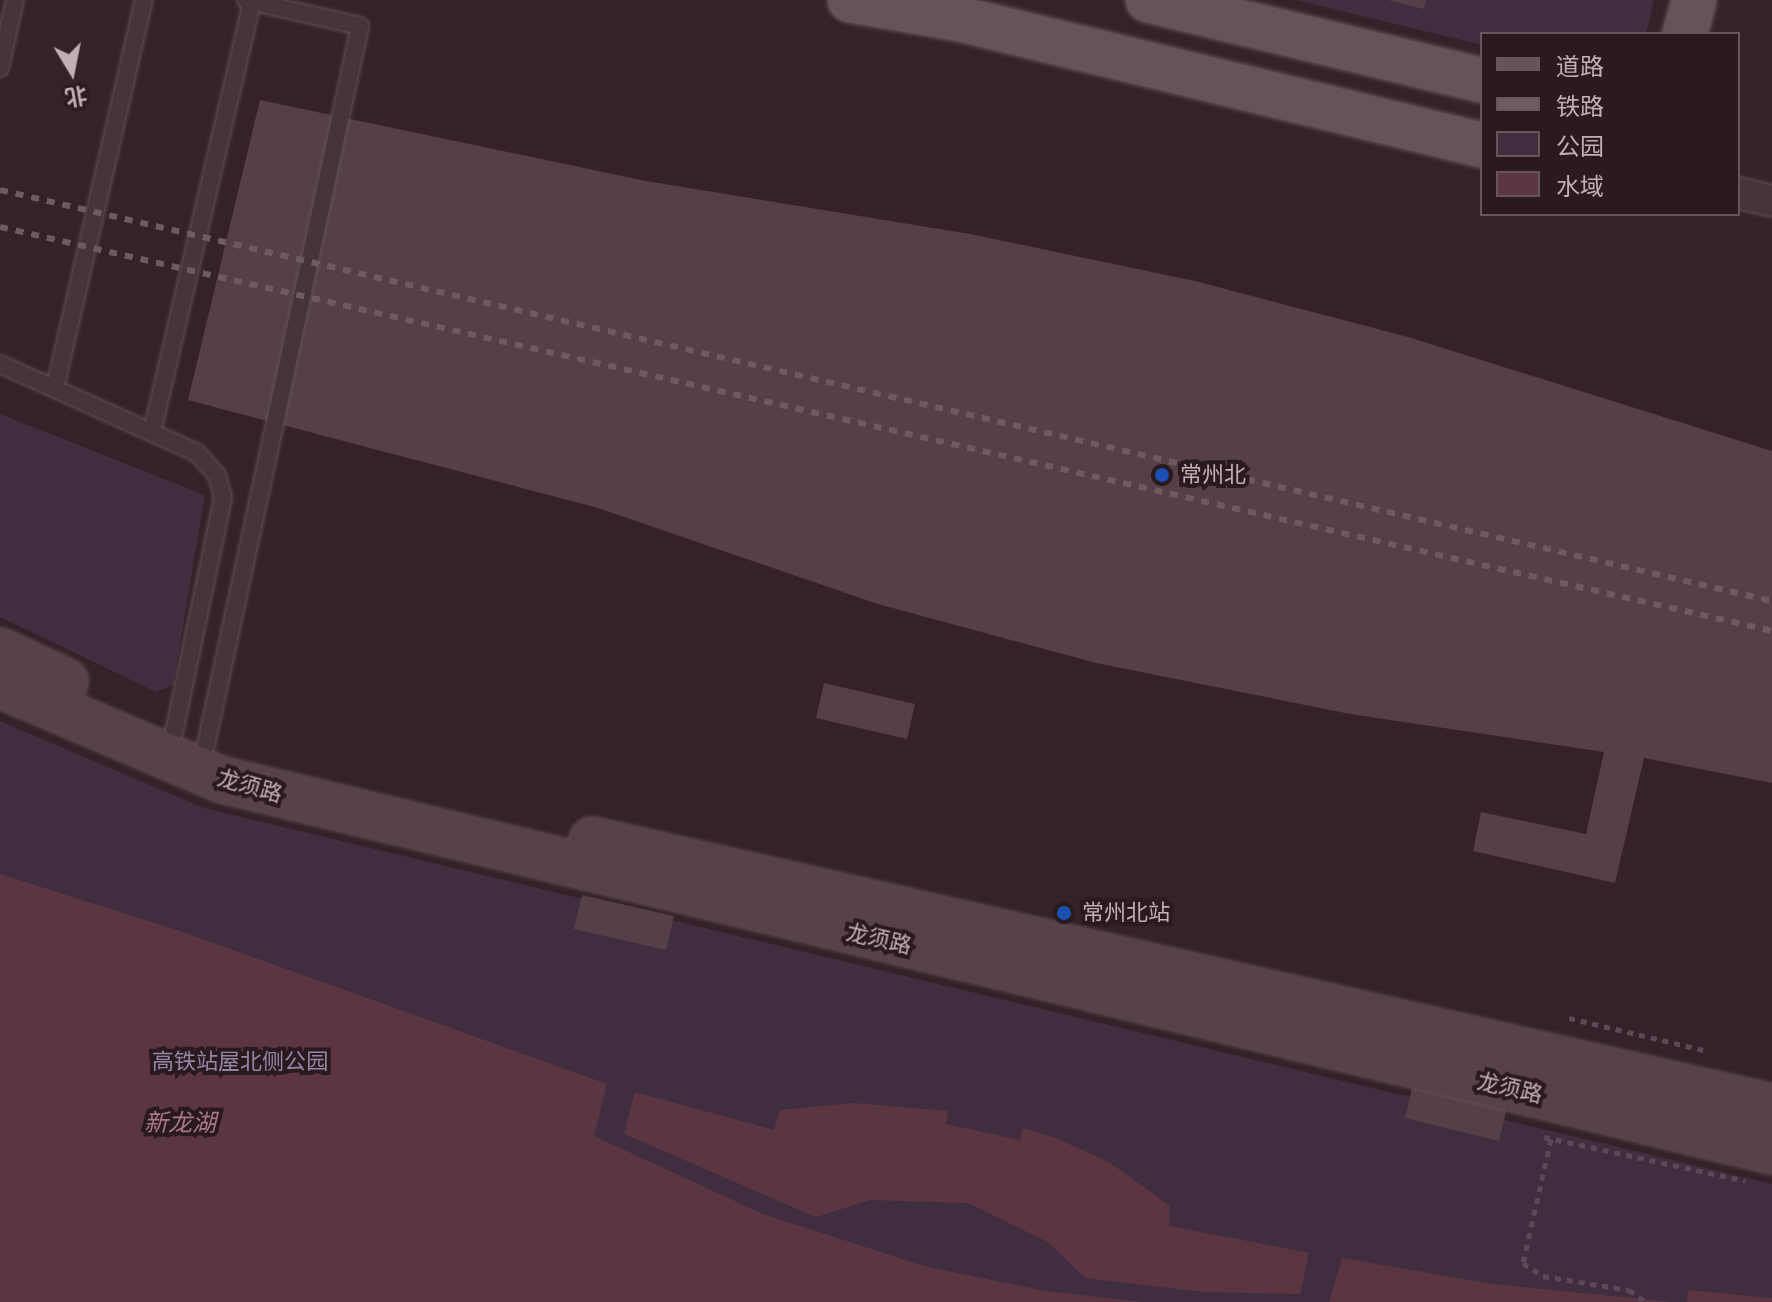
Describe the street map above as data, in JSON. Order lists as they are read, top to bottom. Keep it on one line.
{"streets":{"street":["龙须路"]},"water":["新龙湖"],"parks":["高铁站屋北侧公园"],"places":["常州北","常州北站"],"legend":["道路","铁路","公园","水域"],"north":"bottom"}
